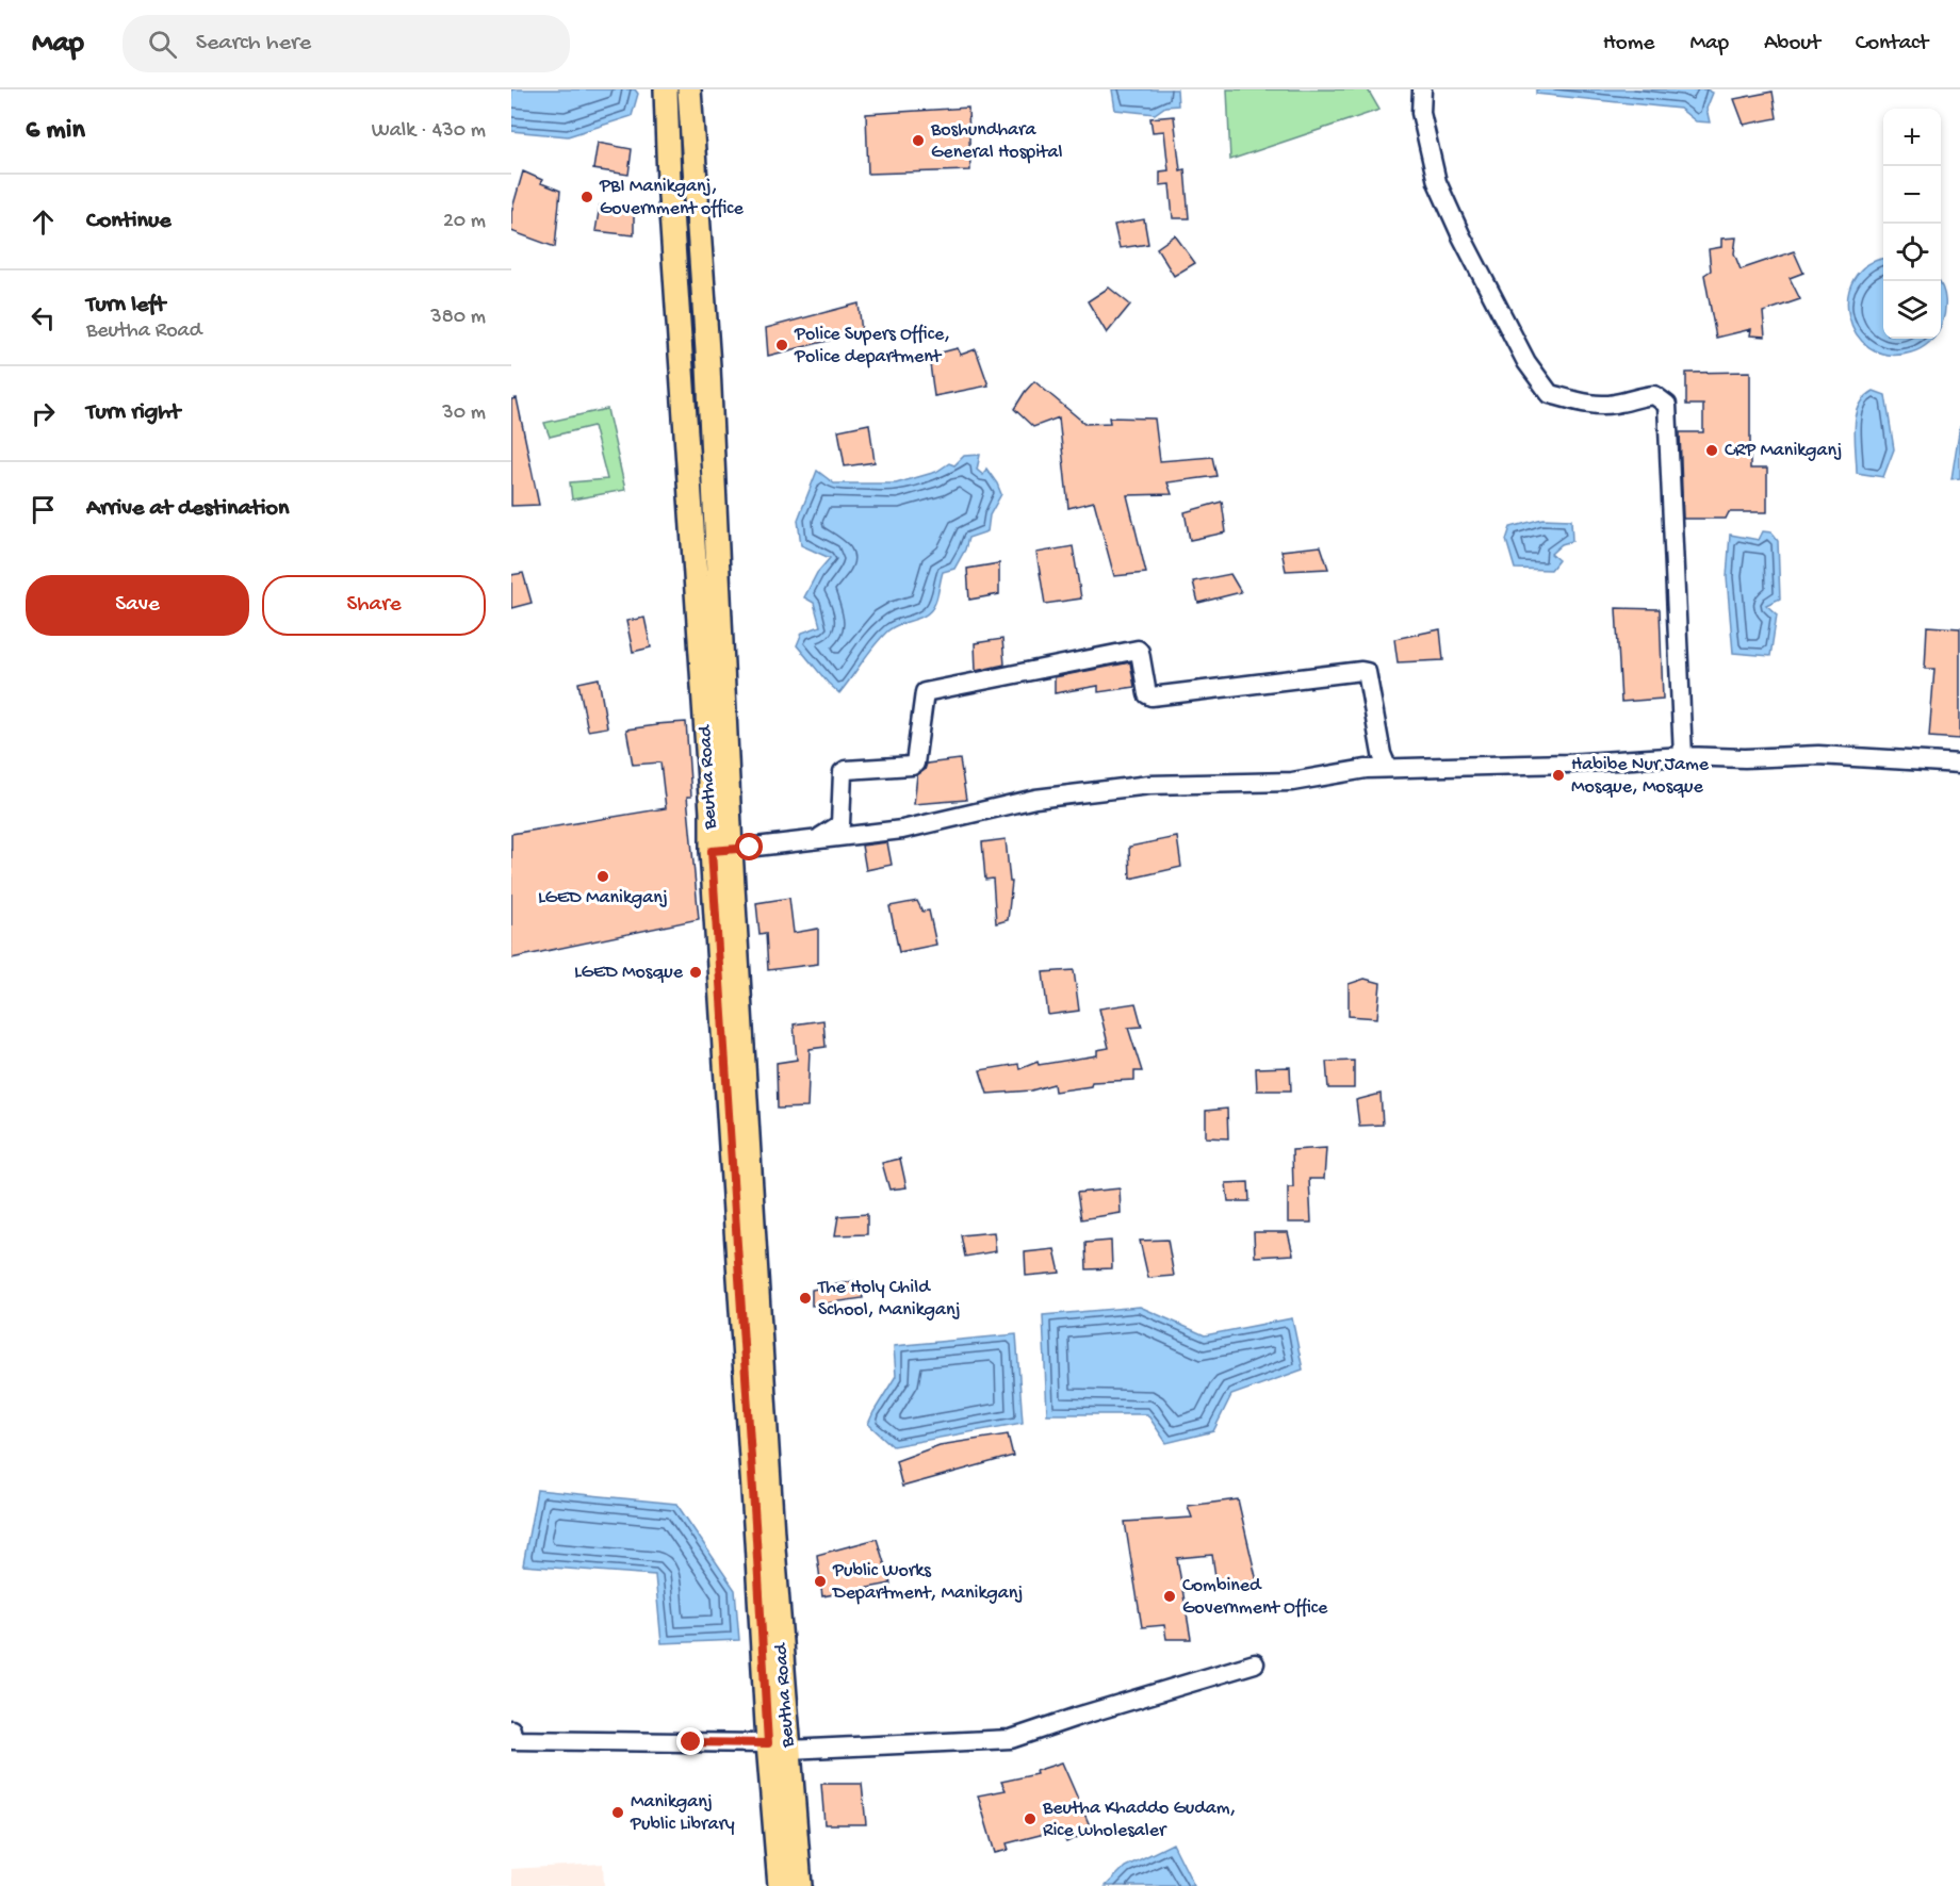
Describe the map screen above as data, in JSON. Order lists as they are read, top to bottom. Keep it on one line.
{"streets":{"main road":["Beutha Road"]},"places":["Boshundhara General Hospital","PBI Manikganj, Government office","Police Supers Office, Police department","CRP Manikganj","Habibe Nur Jame Mosque, Mosque","LGED Manikganj","LGED Mosque","The Holy Child School, Manikganj","Public Works Department, Manikganj","Combined Government Office","Manikganj Public Library","Beutha Khaddo Gudam, Rice wholesaler"],"page":{"header":"Map","search":"Search here","nav":["Home","Map","About","Contact"],"heading":["6 min","Walk · 430 m"],"map_buttons":["+","−"],"list":[["Continue","20 m"],["Turn left","Beutha Road","380 m"],["Turn right","30 m"],"Arrive at destination"],"buttons":["Save","Share"]}}
